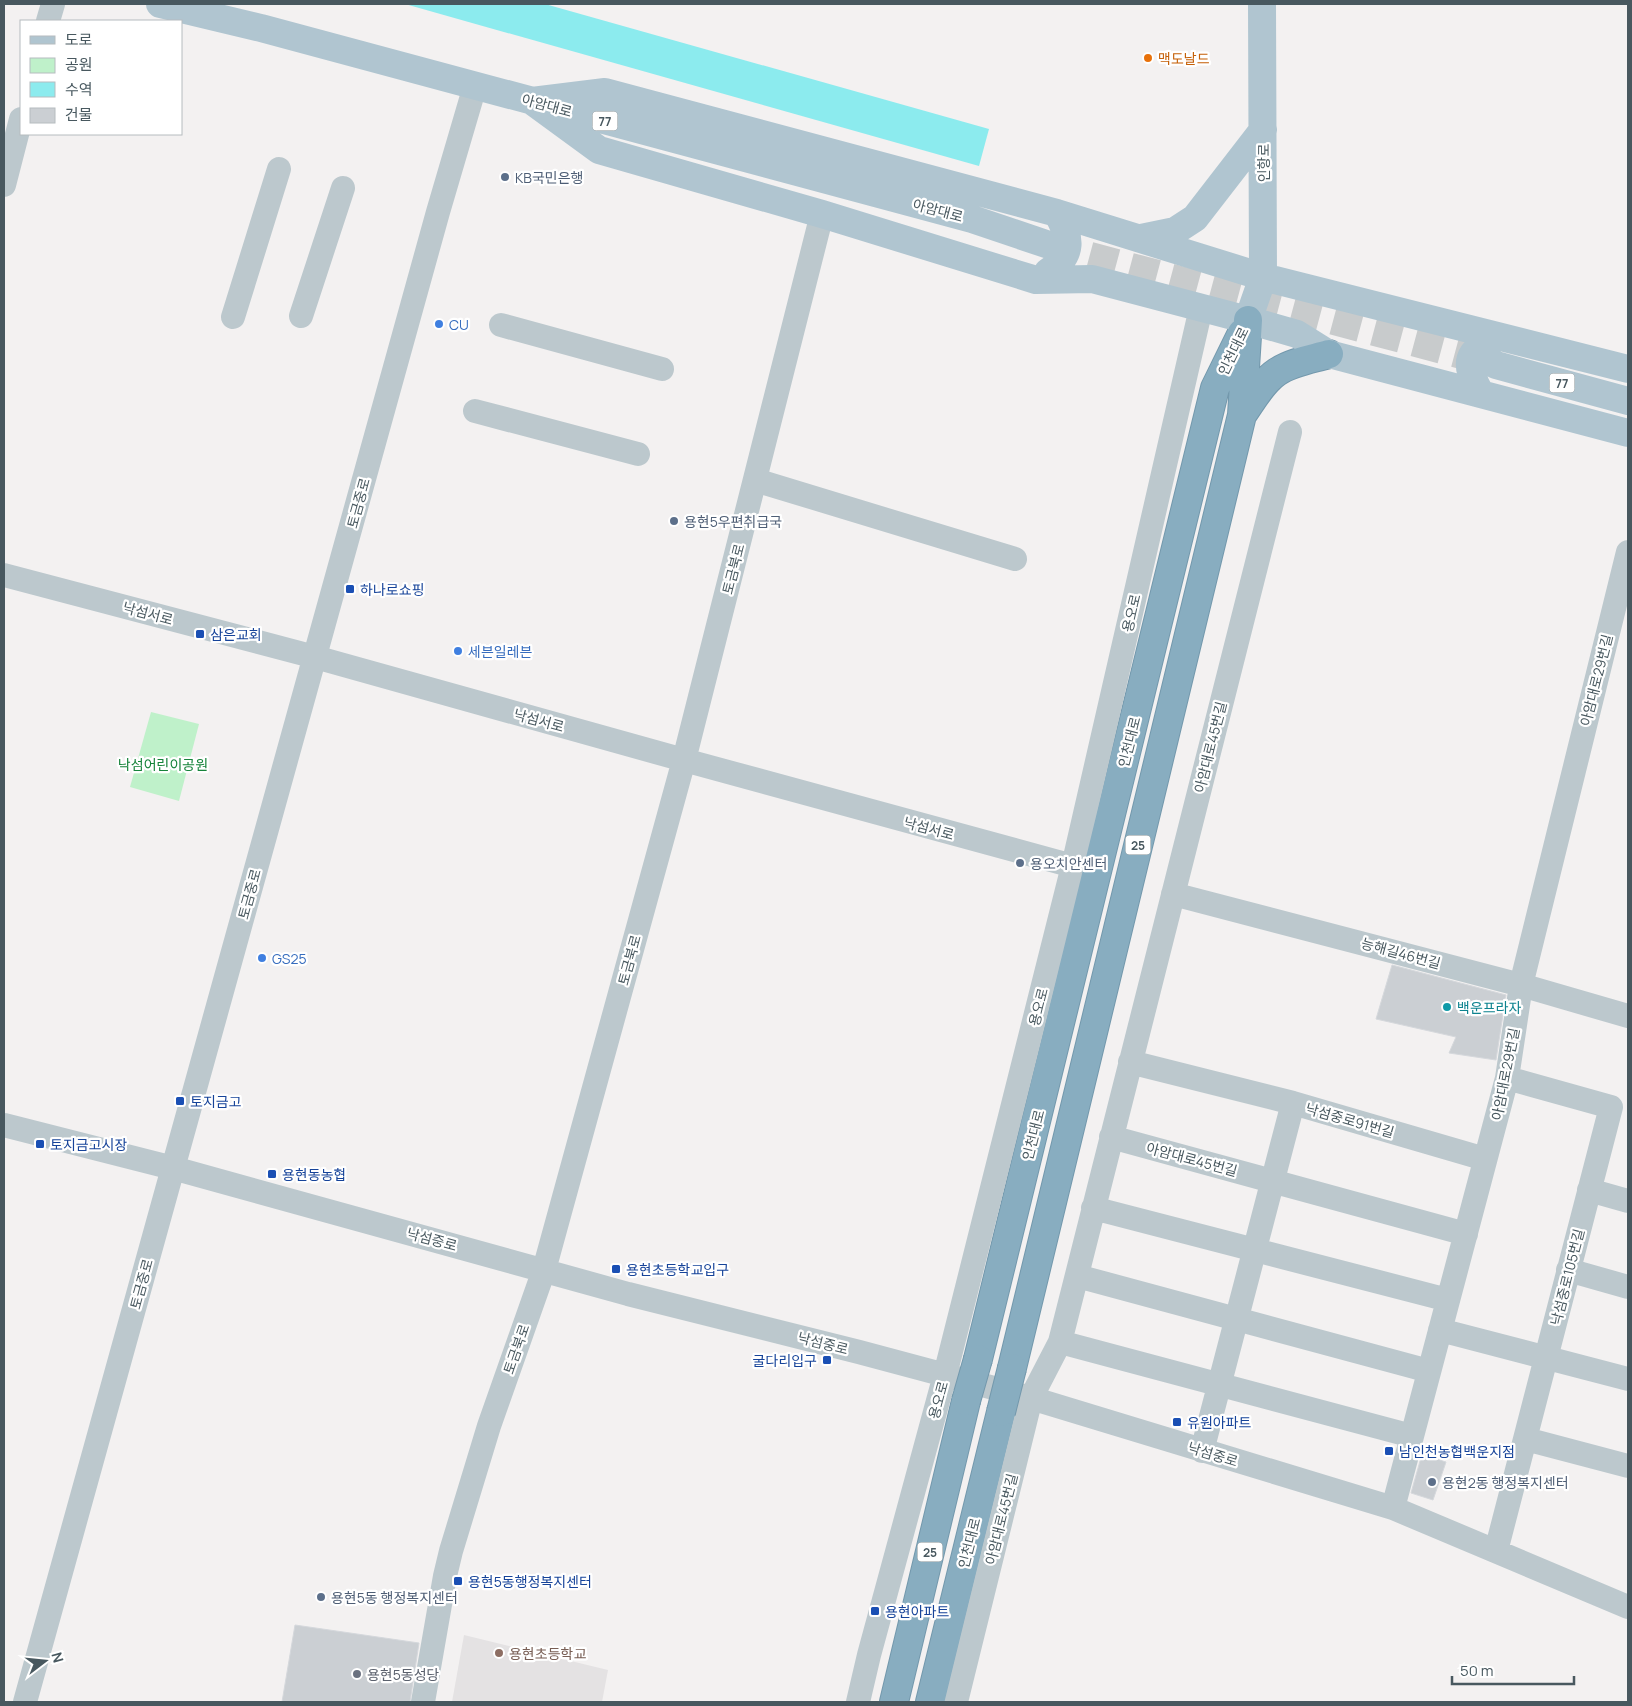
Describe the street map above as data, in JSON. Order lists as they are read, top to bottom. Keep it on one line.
{"streets":{"highway":["인천대로","25"],"main road":["아암대로","77","인항로"],"street":["토금중로","토금북로","낙섬서로","용오로","아암대로29번길","아암대로45번길","능해길46번길","낙섬중로91번길","낙섬중로","낙섬중로105번길"]},"crossings":[["아암대로","토금중로"],["인항로","인천대로"],["토금중로","낙섬서로"],["토금중로","낙섬중로"],["토금북로","낙섬서로"],["토금북로","낙섬중로"],["낙섬서로","용오로"],["용오로","낙섬중로"],["아암대로29번길","능해길46번길"],["아암대로29번길","낙섬중로91번길"],["아암대로29번길","낙섬중로"],["아암대로29번길","낙섬중로105번길"],["아암대로45번길","능해길46번길"],["아암대로45번길","낙섬중로91번길"],["아암대로45번길","낙섬중로"],["낙섬중로91번길","낙섬중로"],["낙섬중로","낙섬중로105번길"]],"parks":["낙섬어린이공원"],"places":{"other":["맥도날드","KB국민은행","CU","용현5우편취급국","세븐일레븐","용오치안센터","GS25","백운프라자","용현2동 행정복지센터","용현5동 행정복지센터","용현초등학교","용현5동성당"],"transit":["하나로쇼핑","삼은교회","토지금고","토지금고시장","용현동농협","용현초등학교입구","굴다리입구","유원아파트","남인천농협백운지점","용현5동행정복지센터","용현아파트"]},"legend":["도로","공원","수역","건물"],"scale_bar":"50 m","north":"right"}
